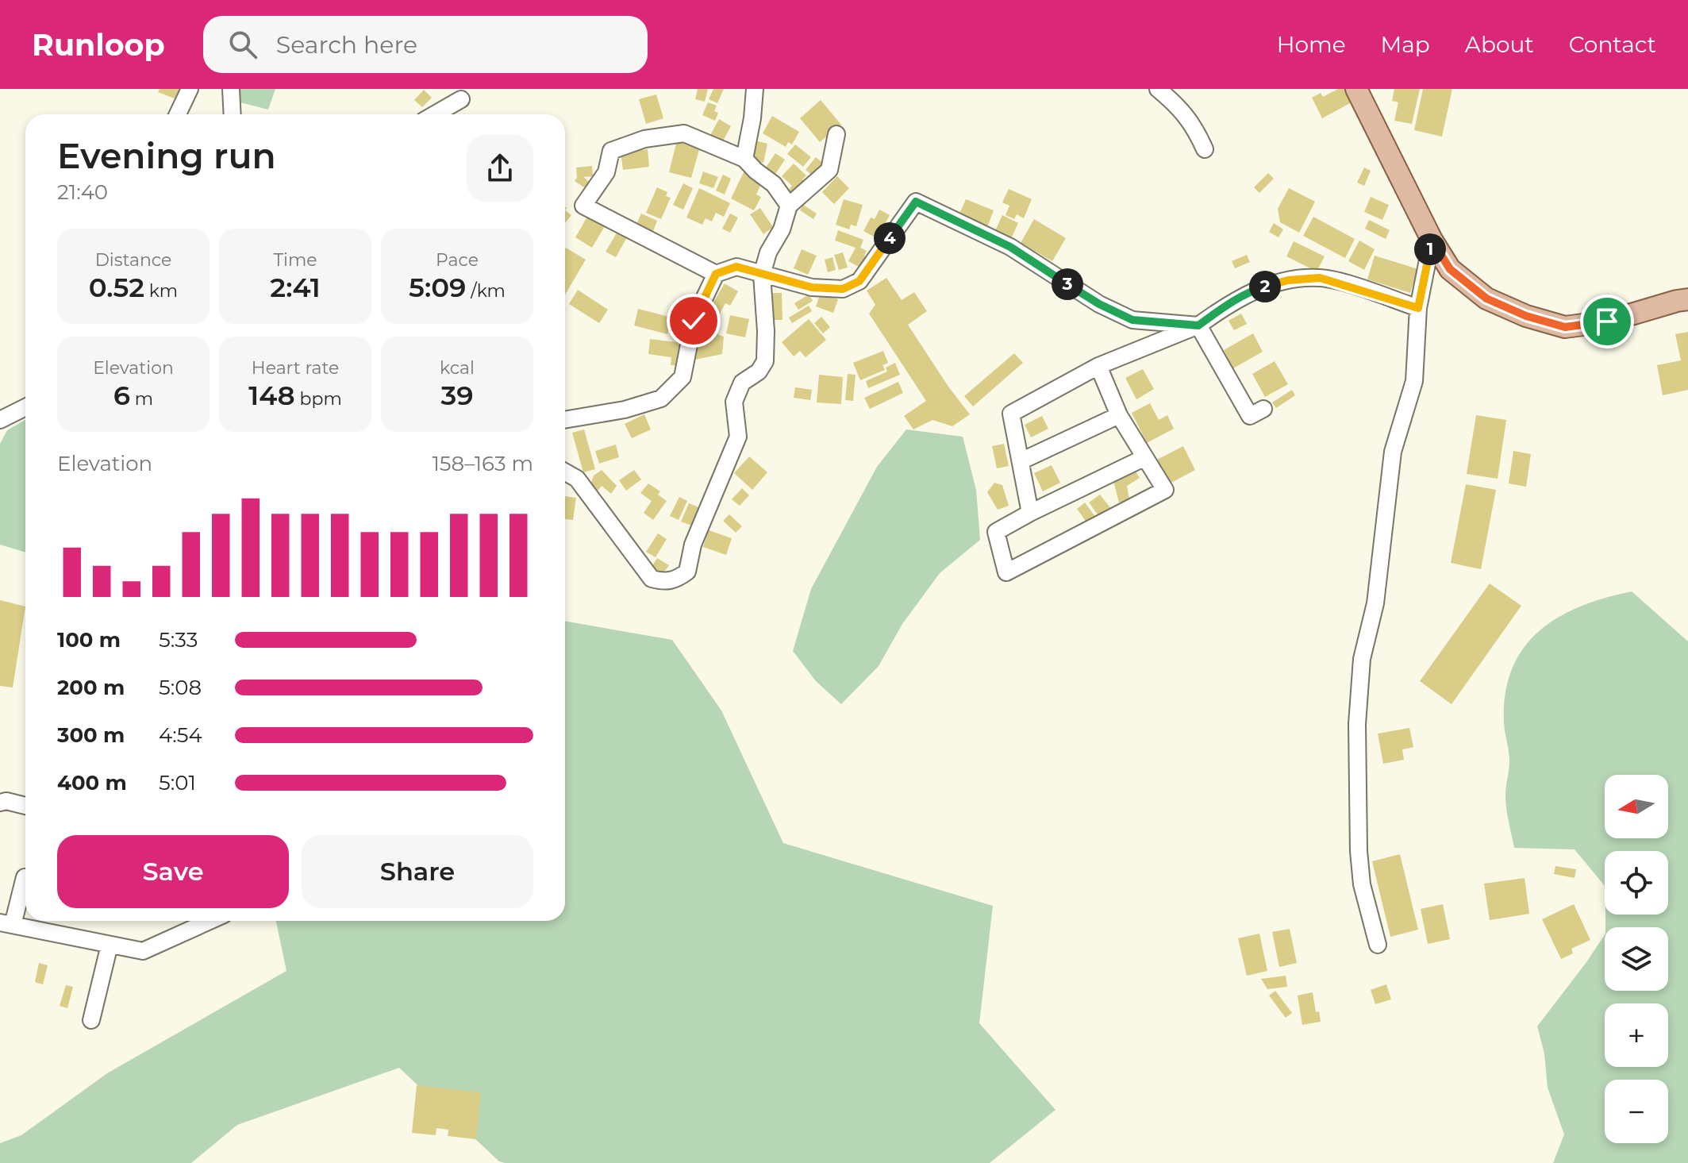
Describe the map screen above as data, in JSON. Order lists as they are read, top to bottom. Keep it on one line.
{"north":"left","page":{"header":"Runloop","search":"Search here","nav":["Home","Map","About","Contact"],"heading":["Evening run","21:40"],"pins":["4","1","3","2"],"stats":[["Distance","0.52 km"],["Time","2:41"],["Pace","5:09 /km"],["Elevation","6 m"],["Heart rate","148 bpm"],["kcal","39"]],"chart":["Elevation","158–163 m"],"list":[{"name":"100 m","note":"5:33"},{"name":"200 m","note":"5:08"},{"name":"300 m","note":"4:54"},{"name":"400 m","note":"5:01"}],"map_buttons":["+","−"],"buttons":["Save","Share"]}}
